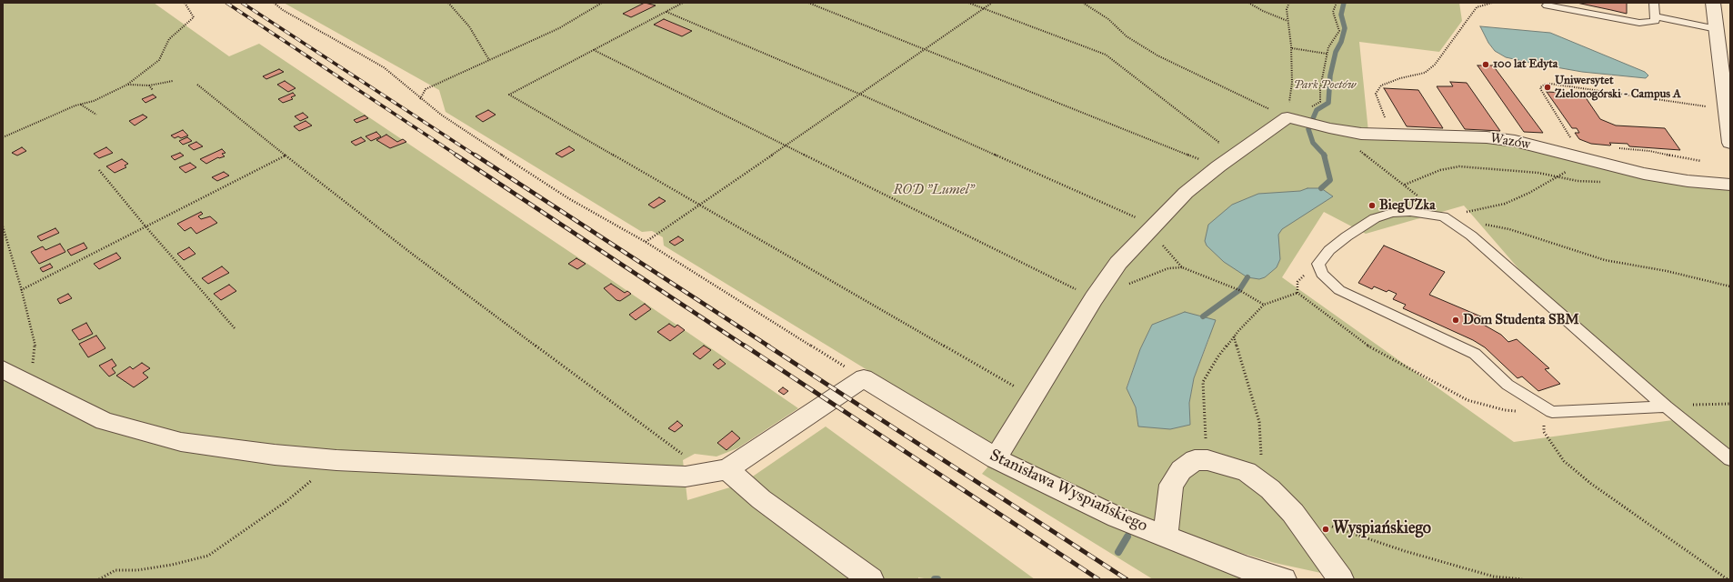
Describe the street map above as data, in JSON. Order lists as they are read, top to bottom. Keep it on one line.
{"streets":{"street":["Wazów","Stanisława Wyspiańskiego"]},"parks":["Park Poetów","ROD \"Lumel\""],"places":["100 lat Edyta","Uniwersytet Zielonogórski - Campus A","BiegUZka","Dom Studenta SBM","Wyspiańskiego"]}
